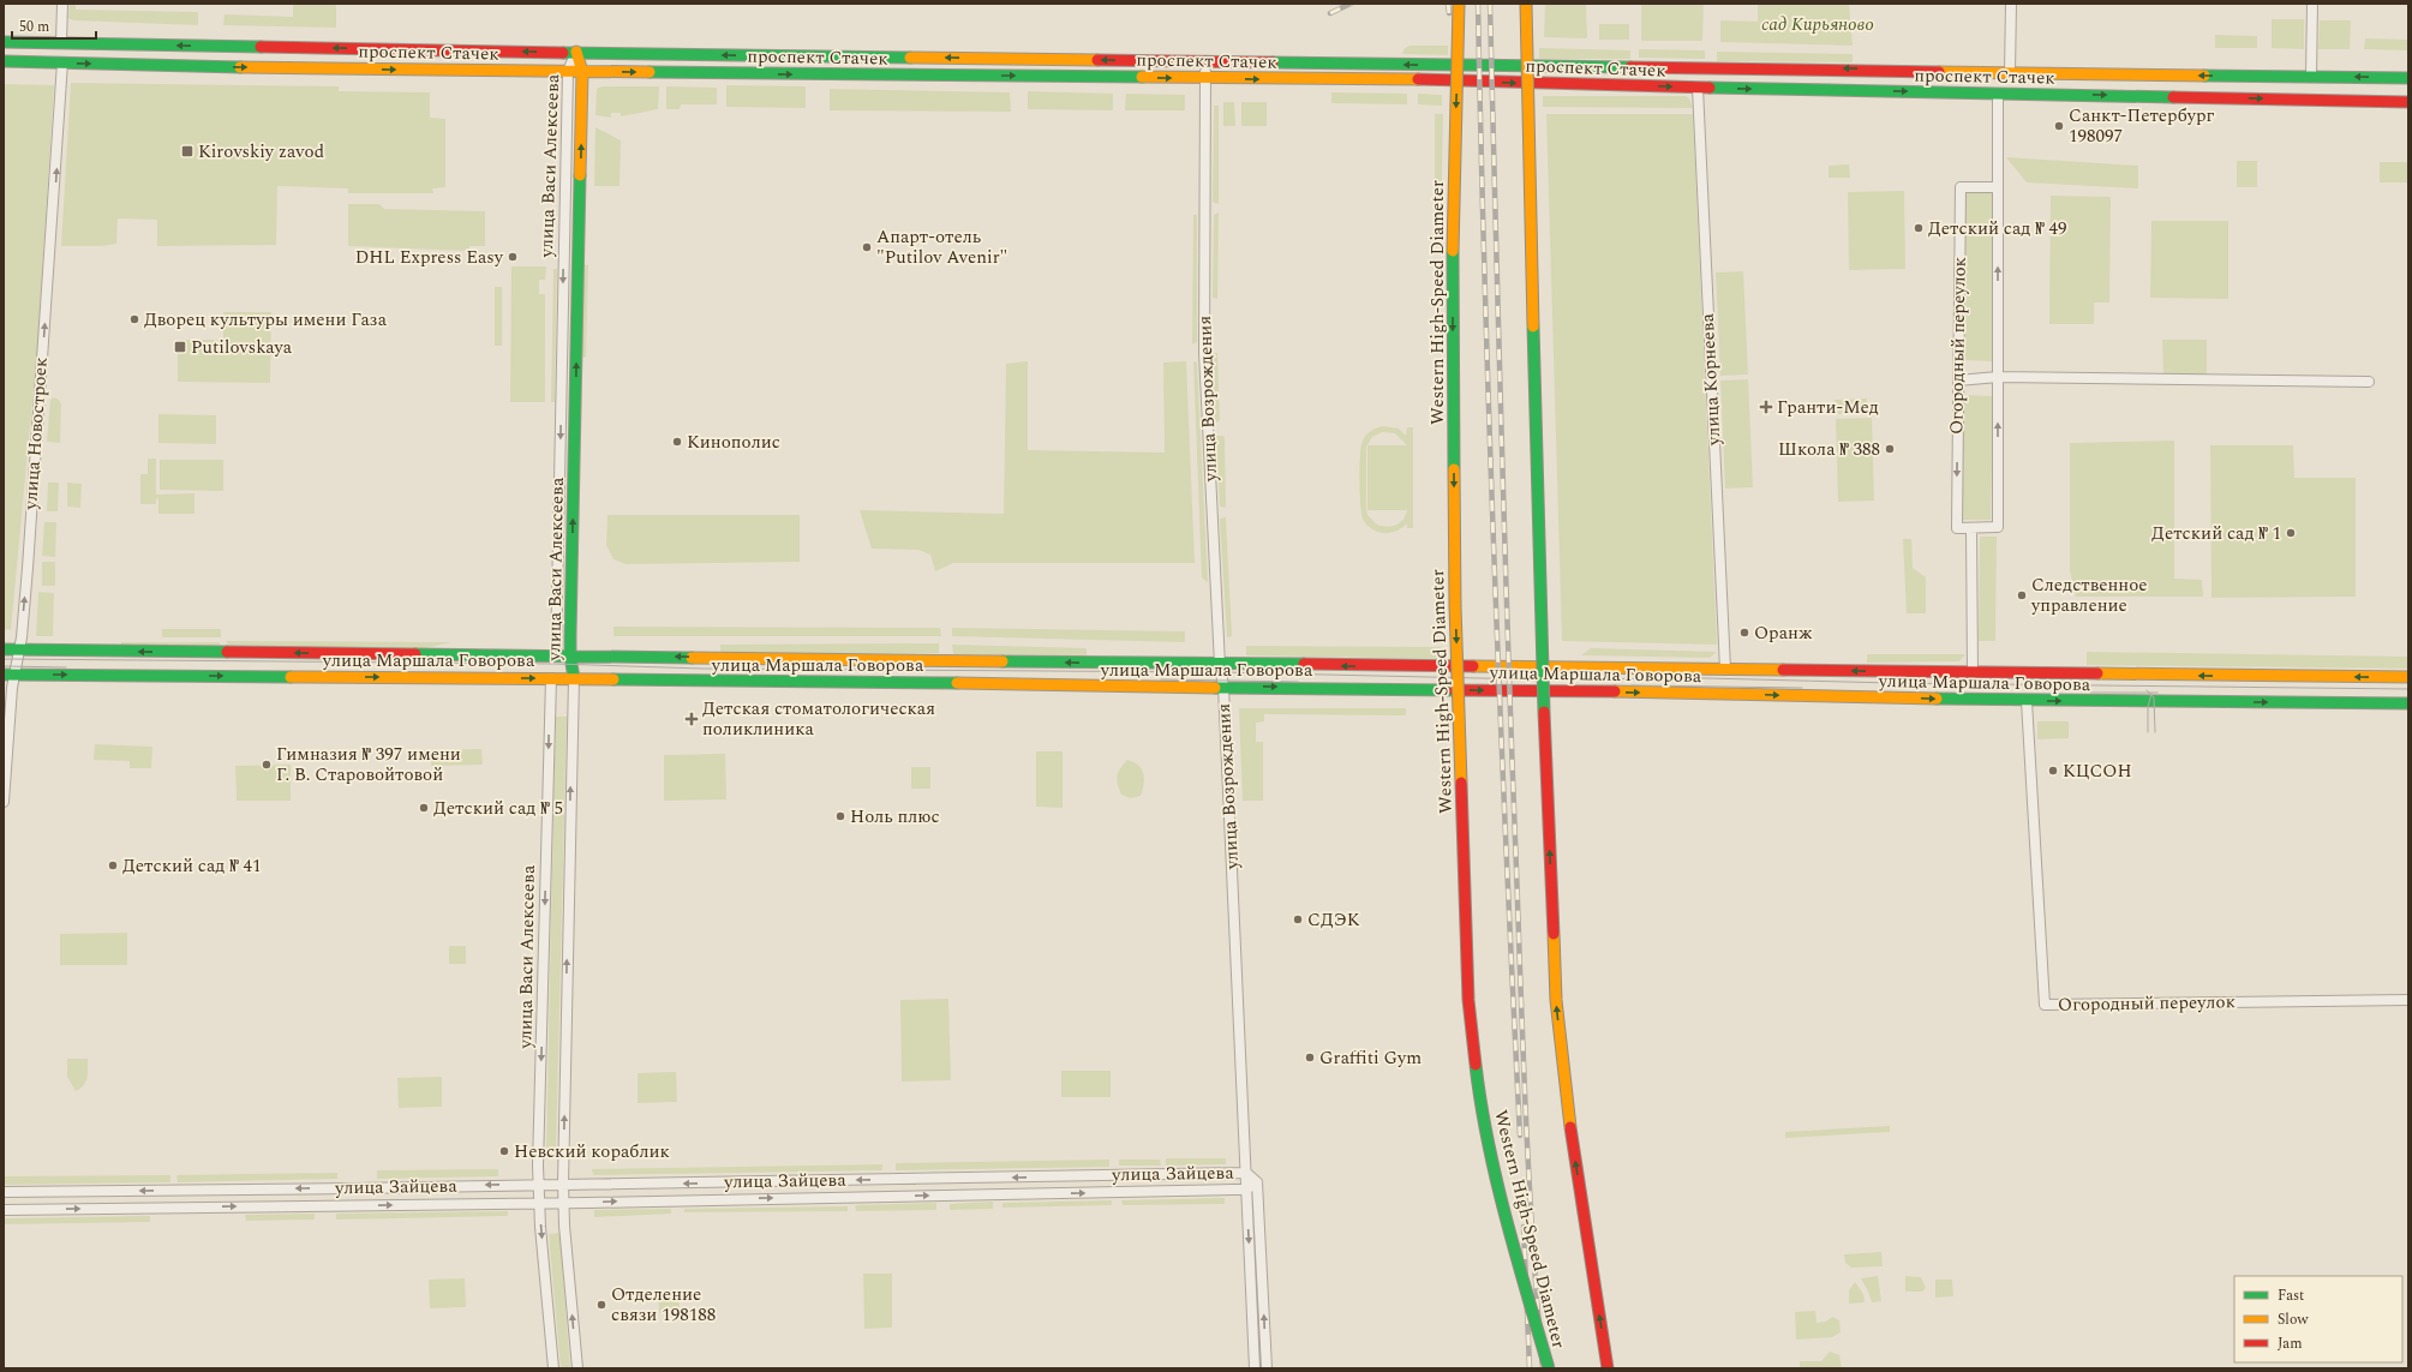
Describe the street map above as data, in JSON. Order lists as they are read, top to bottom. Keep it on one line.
{"streets":{"main road":["проспект Стачек","улица Васи Алексеева","Western High-Speed Diameter","улица Маршала Говорова"],"street":["Огородный переулок","улица Корнеева","улица Возрождения","улица Новостроек","улица Зайцева"]},"crossings":[["проспект Стачек","улица Васи Алексеева"],["проспект Стачек","Огородный переулок"],["проспект Стачек","улица Корнеева"],["проспект Стачек","улица Возрождения"],["проспект Стачек","улица Новостроек"],["улица Васи Алексеева","улица Маршала Говорова"],["улица Васи Алексеева","улица Зайцева"],["Огородный переулок","улица Маршала Говорова"],["улица Корнеева","улица Маршала Говорова"],["улица Возрождения","улица Маршала Говорова"],["улица Возрождения","улица Зайцева"],["улица Новостроек","улица Маршала Говорова"]],"one_way":["улица Новостроек"],"parks":["сад Кирьяново"],"places":{"other":["Санкт-Петербург 198097","Детский сад № 49","Апарт-отель \"Putilov Avenir\"","DHL Express Easy","Дворец культуры имени Газа","Кинополис","Школа № 388","Детский сад № 1","Следственное управление","Оранж","Гимназия № 397 имени Г. В. Старовойтовой","КЦСОН","Детский сад № 5","Ноль плюс","Детский сад № 41","СДЭК","Graffiti Gym","Невский кораблик","Отделение связи 198188"],"transit":["Kirovskiy zavod","Putilovskaya"],"health":["Гранти-Мед","Детская стоматологическая поликлиника"]},"legend":["Fast","Slow","Jam"],"scale_bar":"50 m"}
